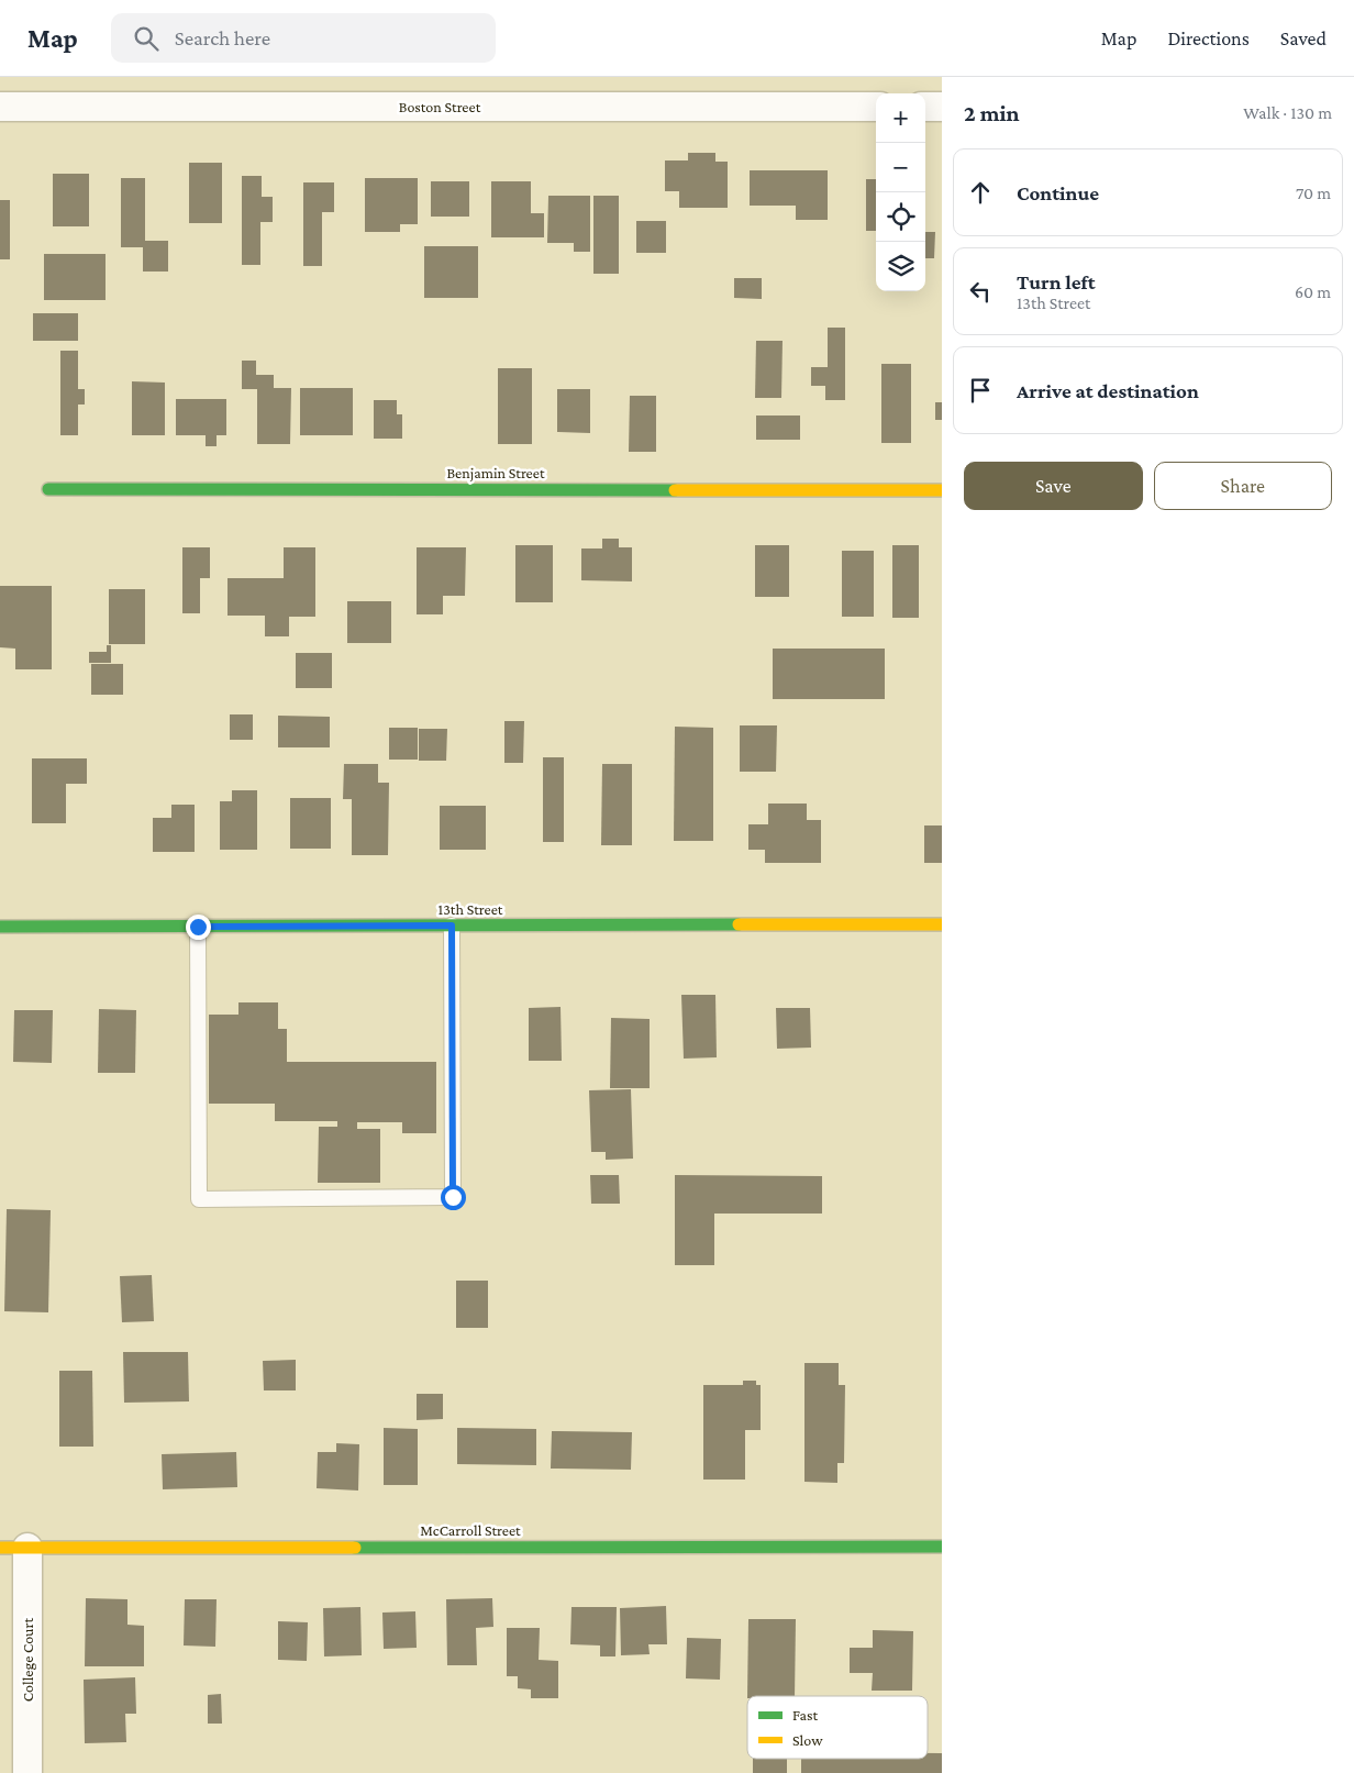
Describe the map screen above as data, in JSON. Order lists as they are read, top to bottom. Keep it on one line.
{"streets":{"street":["Boston Street","Benjamin Street","13th Street","McCarroll Street","College Court"]},"crossings":[["McCarroll Street","College Court"]],"legend":["Fast","Slow"],"page":{"header":"Map","search":"Search here","nav":["Map","Directions","Saved"],"heading":["2 min","Walk · 130 m"],"map_buttons":["+","−"],"list":[["Continue","70 m"],["Turn left","13th Street","60 m"],"Arrive at destination"],"buttons":["Save","Share"]}}
